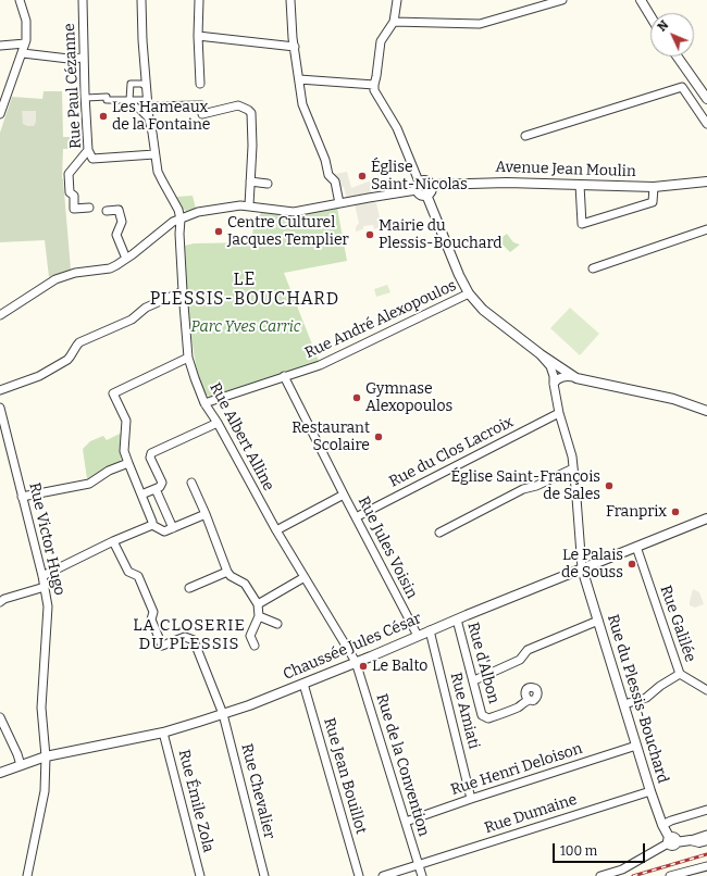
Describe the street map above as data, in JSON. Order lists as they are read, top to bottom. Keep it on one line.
{"streets":{"street":["Rue Paul Cézanne","Avenue Jean Moulin","Rue André Alexopoulos","Rue Albert Alline","Rue du Clos Lacroix","Rue Victor Hugo","Rue Jules Voisin","Rue Galilée","Chaussée Jules César","Rue d'Albon","Rue du Plessis-Bouchard","Rue Amiati","Rue de la Convention","Rue Henri Deloison","Rue Jean Bouillot","Rue Chevalier","Rue Émile Zola","Rue Dumaine"]},"crossings":[["Rue Paul Cézanne","Rue Albert Alline"],["Rue André Alexopoulos","Rue Albert Alline"],["Rue Albert Alline","Rue Jules Voisin"],["Rue Albert Alline","Chaussée Jules César"],["Rue Albert Alline","Rue de la Convention"],["Rue du Clos Lacroix","Rue Jules Voisin"],["Rue Victor Hugo","Chaussée Jules César"],["Rue Jules Voisin","Chaussée Jules César"],["Rue Galilée","Chaussée Jules César"],["Rue Galilée","Rue du Plessis-Bouchard"],["Chaussée Jules César","Rue d'Albon"],["Chaussée Jules César","Rue du Plessis-Bouchard"],["Chaussée Jules César","Rue Amiati"],["Chaussée Jules César","Rue de la Convention"],["Chaussée Jules César","Rue Jean Bouillot"],["Chaussée Jules César","Rue Chevalier"],["Chaussée Jules César","Rue Émile Zola"],["Rue du Plessis-Bouchard","Rue Henri Deloison"],["Rue du Plessis-Bouchard","Rue Dumaine"],["Rue Amiati","Rue Henri Deloison"],["Rue de la Convention","Rue Henri Deloison"],["Rue de la Convention","Rue Dumaine"]],"districts":["LE PLESSIS-BOUCHARD","LA CLOSERIE DU PLESSIS"],"parks":["Parc Yves Carric"],"places":["Les Hameaux de la Fontaine","Église Saint-Nicolas","Centre Culturel Jacques Templier","Mairie du Plessis-Bouchard","Gymnase Alexopoulos","Restaurant Scolaire","Église Saint-François de Sales","Franprix","Le Palais de Souss","Le Balto"],"scale_bar":"100 m","north":"top left"}
